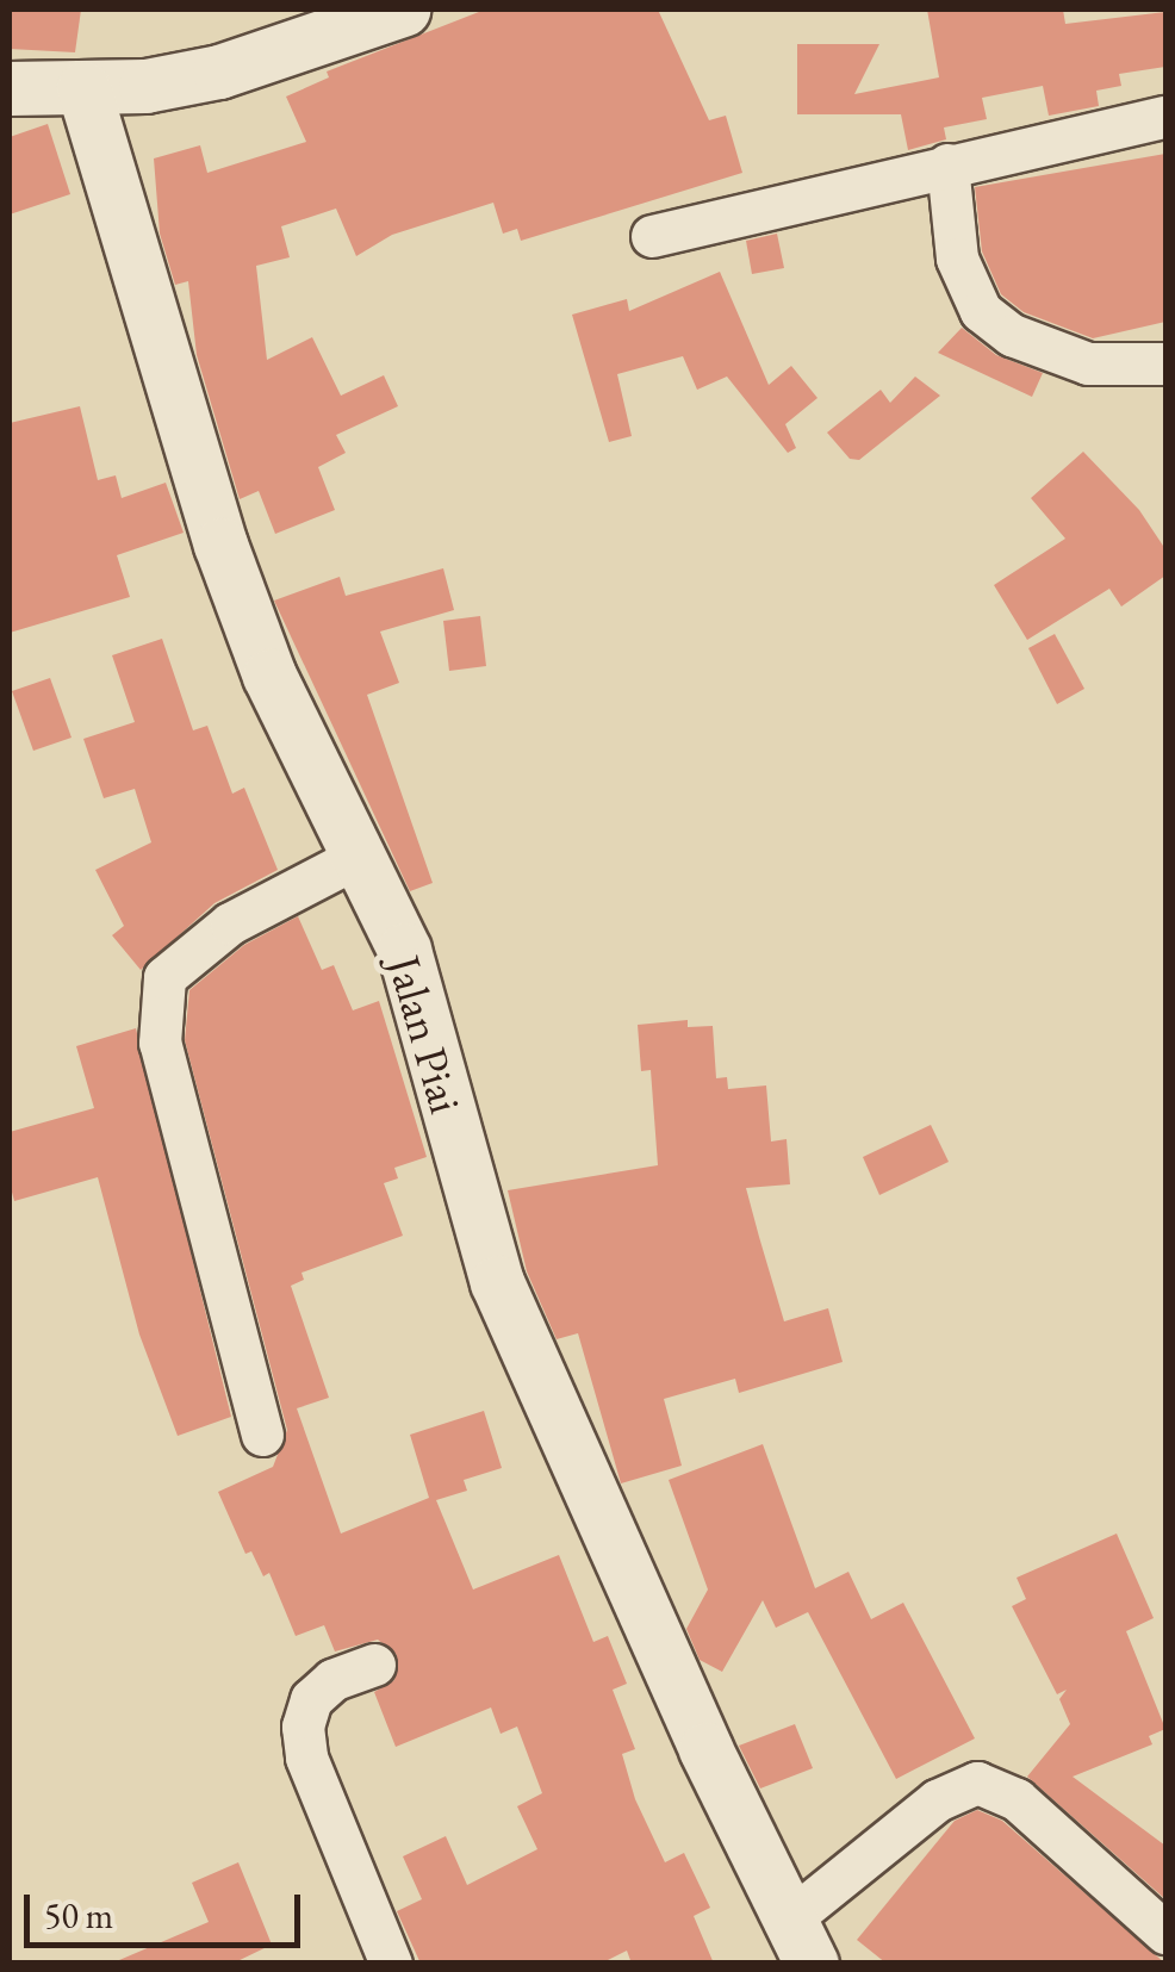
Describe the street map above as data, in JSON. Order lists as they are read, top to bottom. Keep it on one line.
{"streets":{"street":["Jalan Piai"]},"scale_bar":"50 m"}
